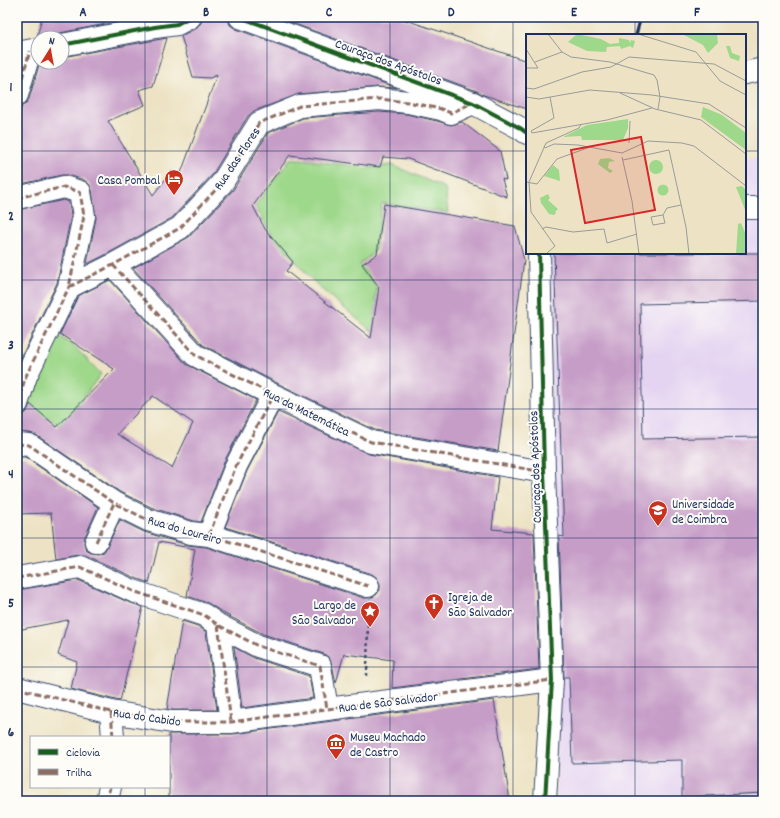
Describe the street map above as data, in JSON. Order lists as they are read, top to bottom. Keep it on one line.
{"streets":{"street":["Couraça dos Apóstolos","Rua das Flores","Rua da Matemática","Rua do Loureiro","Rua de São Salvador","Rua do Cabido"]},"crossings":[["Couraça dos Apóstolos","Rua das Flores"],["Couraça dos Apóstolos","Rua da Matemática"],["Couraça dos Apóstolos","Rua de São Salvador"],["Rua das Flores","Rua da Matemática"],["Rua de São Salvador","Rua do Cabido"]],"places":{"hotel":["Casa Pombal"],"school or university":["Universidade de Coimbra"],"church":["Igreja de São Salvador"],"place":["Largo de São Salvador"],"museum":["Museu Machado de Castro"]},"legend":["Ciclovia","Trilha"],"north":"top","grid":{"columns":["A","B","C","D","E","F"],"rows":["1","2","3","4","5","6"]}}
